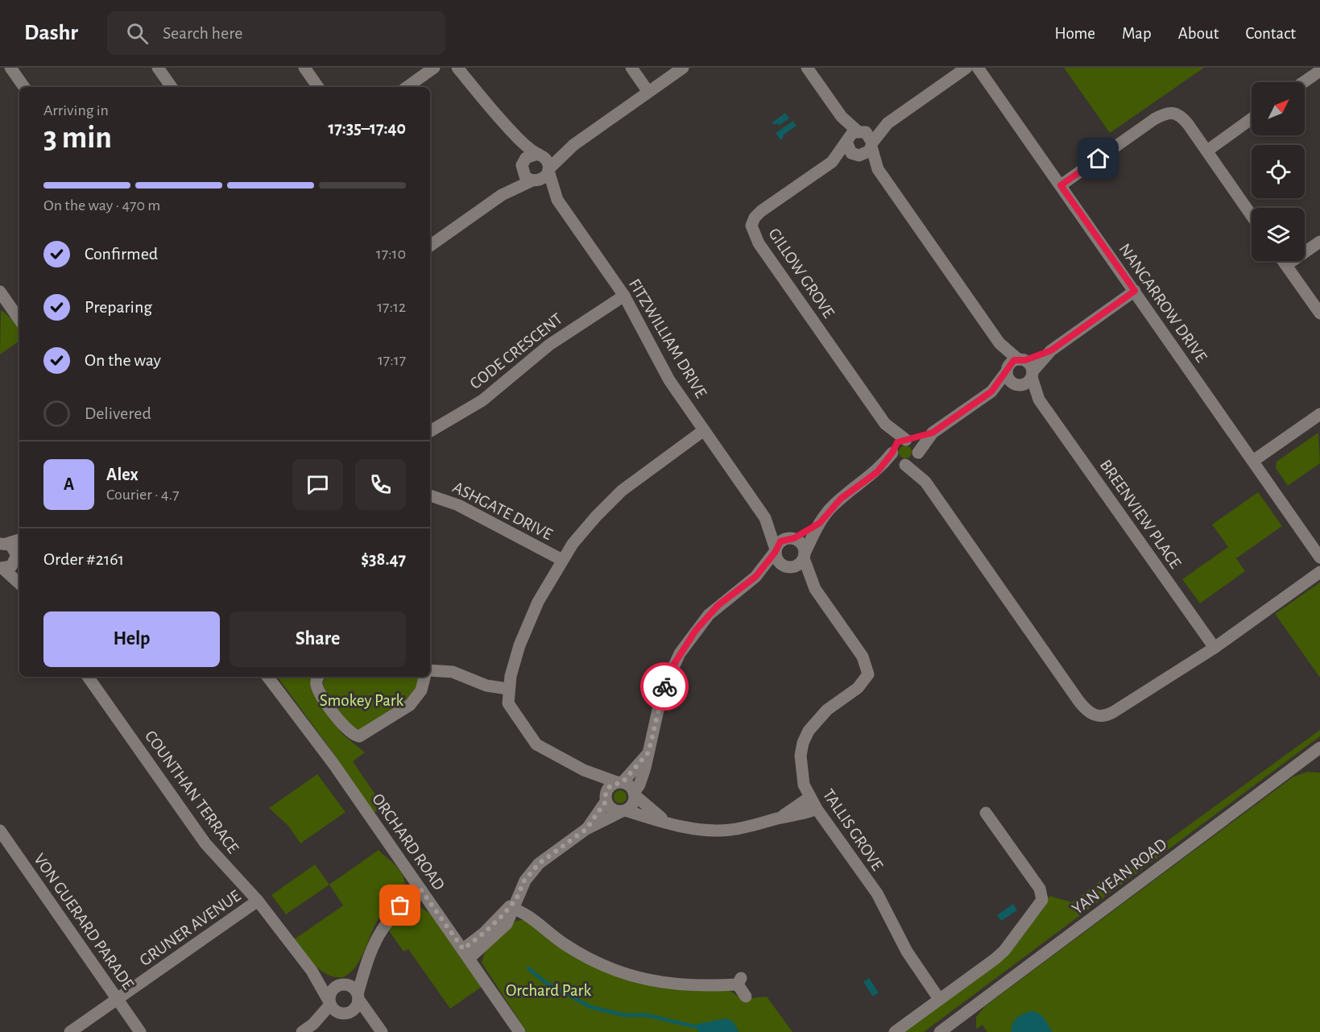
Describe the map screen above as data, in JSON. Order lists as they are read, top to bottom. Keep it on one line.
{"streets":{"street":["GILLOW GROVE","NANCARROW DRIVE","FITZWILLIAM DRIVE","CODE CRESCENT","ASHGATE DRIVE","BREENVIEW PLACE","COUNTHAN TERRACE","TALLIS GROVE","ORCHARD ROAD","YAN YEAN ROAD","VON GUERARD PARADE","GRUNER AVENUE"]},"crossings":[["FITZWILLIAM DRIVE","CODE CRESCENT"],["FITZWILLIAM DRIVE","TALLIS GROVE"],["COUNTHAN TERRACE","GRUNER AVENUE"],["VON GUERARD PARADE","GRUNER AVENUE"]],"parks":["Smokey Park","Orchard Park"],"north":"top right","page":{"header":"Dashr","search":"Search here","nav":["Home","Map","About","Contact"],"heading":["3 min","Arriving in","17:35–17:40"],"panel":["Alex","Courier · 4.7","Order #2161","$38.47"],"bar":"On the way · 470 m","list":[["Confirmed","17:10"],["Preparing","17:12"],["On the way","17:17"],"Delivered"],"round":"A","buttons":["Help","Share"]}}
